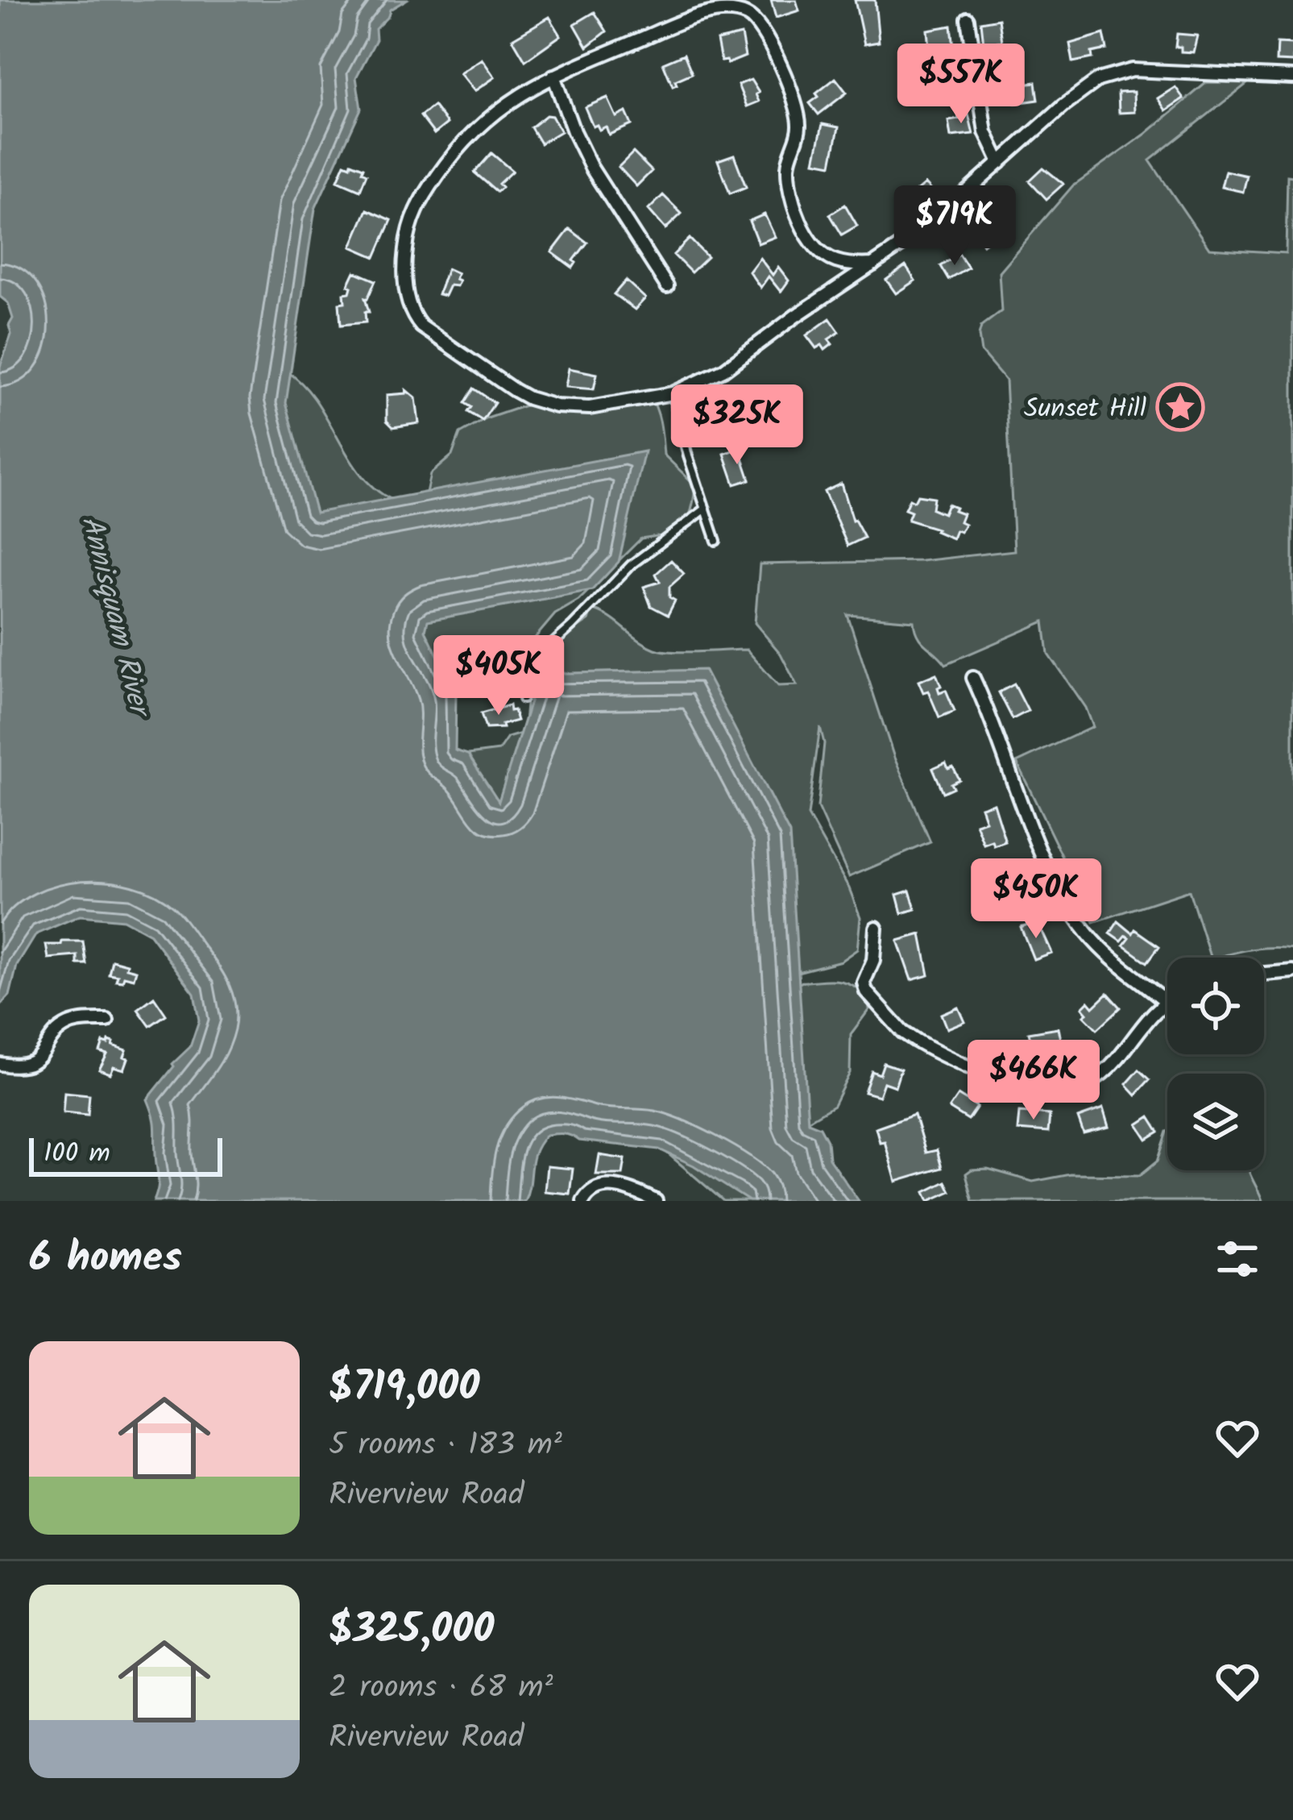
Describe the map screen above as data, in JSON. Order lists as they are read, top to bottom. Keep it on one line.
{"water":["Annisquam River"],"places":{"place":["Sunset Hill"]},"scale_bar":"100 m","page":{"price":["$557K","$719K","$325K","$405K","$450K","$466K"],"scale":"100 m","heading":"6 homes","list":[{"name":"$719,000","note":"5 rooms · 183 m² · Riverview Road"},{"name":"$325,000","note":"2 rooms · 68 m² · Riverview Road"}]}}
